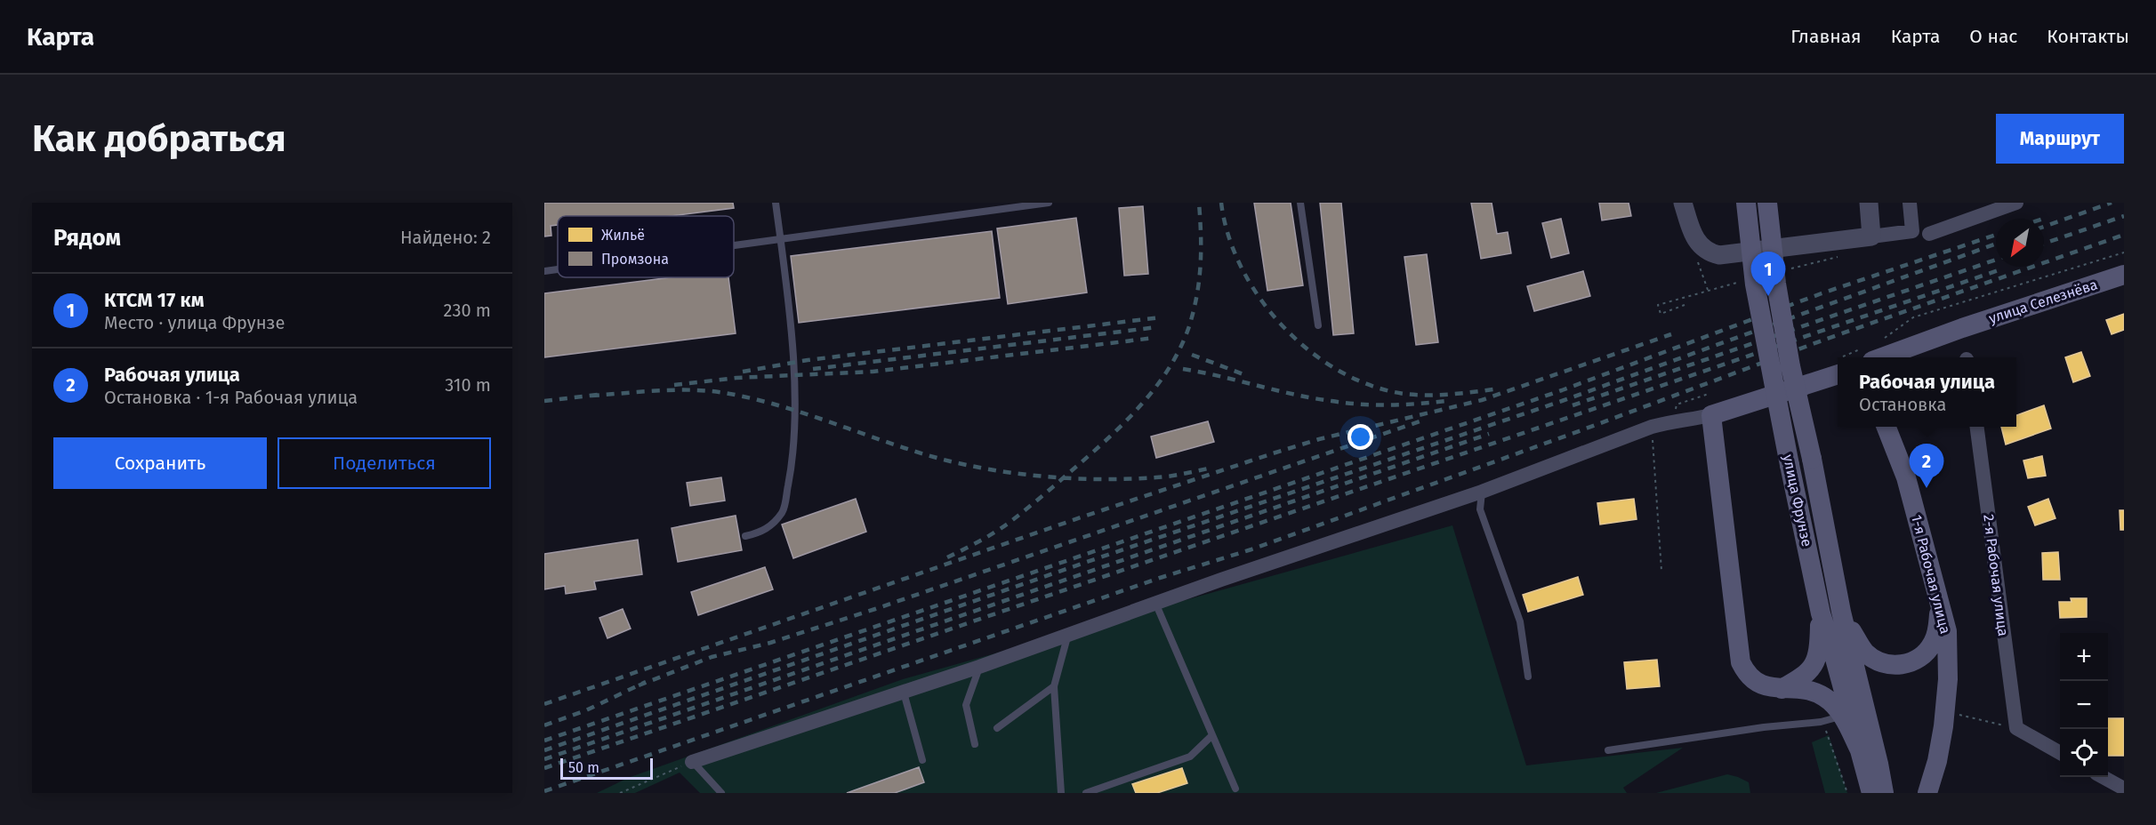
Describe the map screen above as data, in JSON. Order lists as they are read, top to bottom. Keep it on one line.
{"streets":{"main road":["улица Селезнёва","улица Фрунзе","1-я Рабочая улица"],"street":["2-я Рабочая улица"]},"legend":["Жильё","Промзона"],"scale_bar":"50 m","north":"bottom left","page":{"header":"Карта","nav":["Главная","Карта","О нас","Контакты"],"buttons":["Маршрут",["Сохранить","Поделиться"]],"title":"Как добраться","heading":["Рядом","Найдено: 2"],"pins":["1","2"],"list":[{"mark":"1","name":"КТСМ 17 км","note":"Место · улица Фрунзе","value":"230 m"},{"mark":"2","name":"Рабочая улица","note":"Остановка · 1-я Рабочая улица","value":"310 m"}],"popup":["Рабочая улица","Остановка"],"map_buttons":["+","−"],"scale":"50 m"}}
